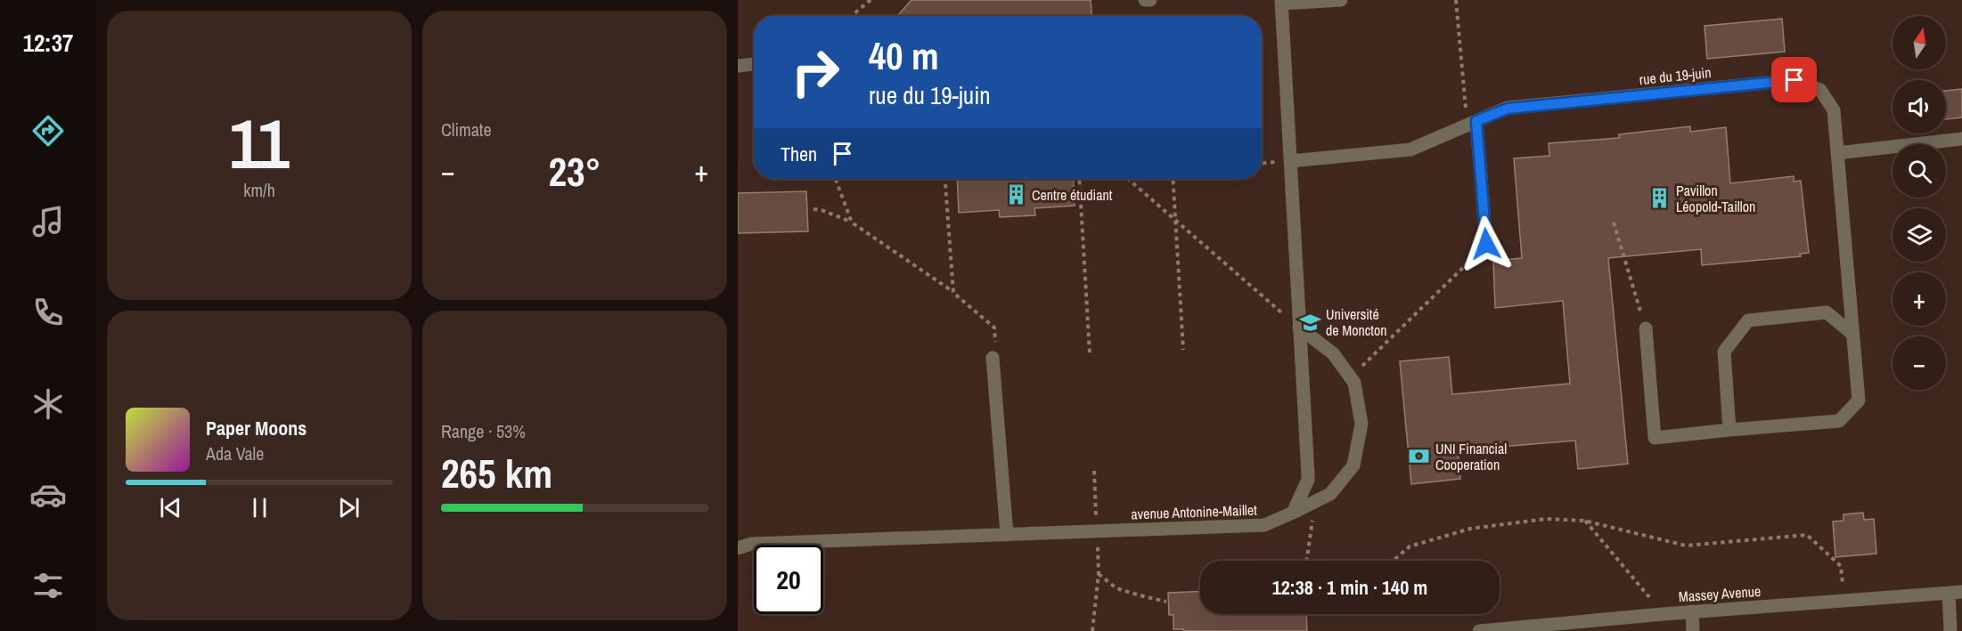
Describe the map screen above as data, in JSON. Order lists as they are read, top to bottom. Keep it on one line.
{"streets":{"street":["rue du 19-juin","avenue Antonine-Maillet","Massey Avenue"]},"places":{"building":["Centre étudiant","Pavillon Léopold-Taillon"],"school or university":["Université de Moncton"],"bank":["UNI Financial Cooperation"]},"north":"top","page":{"tabs":"12:37","tile":[["11","km/h"],"Climate",["Range · 53%","265 km"]],"map_buttons":["+","−"],"turn":["40 m","rue du 19-juin"],"then":"Then","heat":["−","23°","+"],"song":["Paper Moons","Ada Vale"],"limit":"20","trip":"12:38 · 1 min · 140 m"}}
